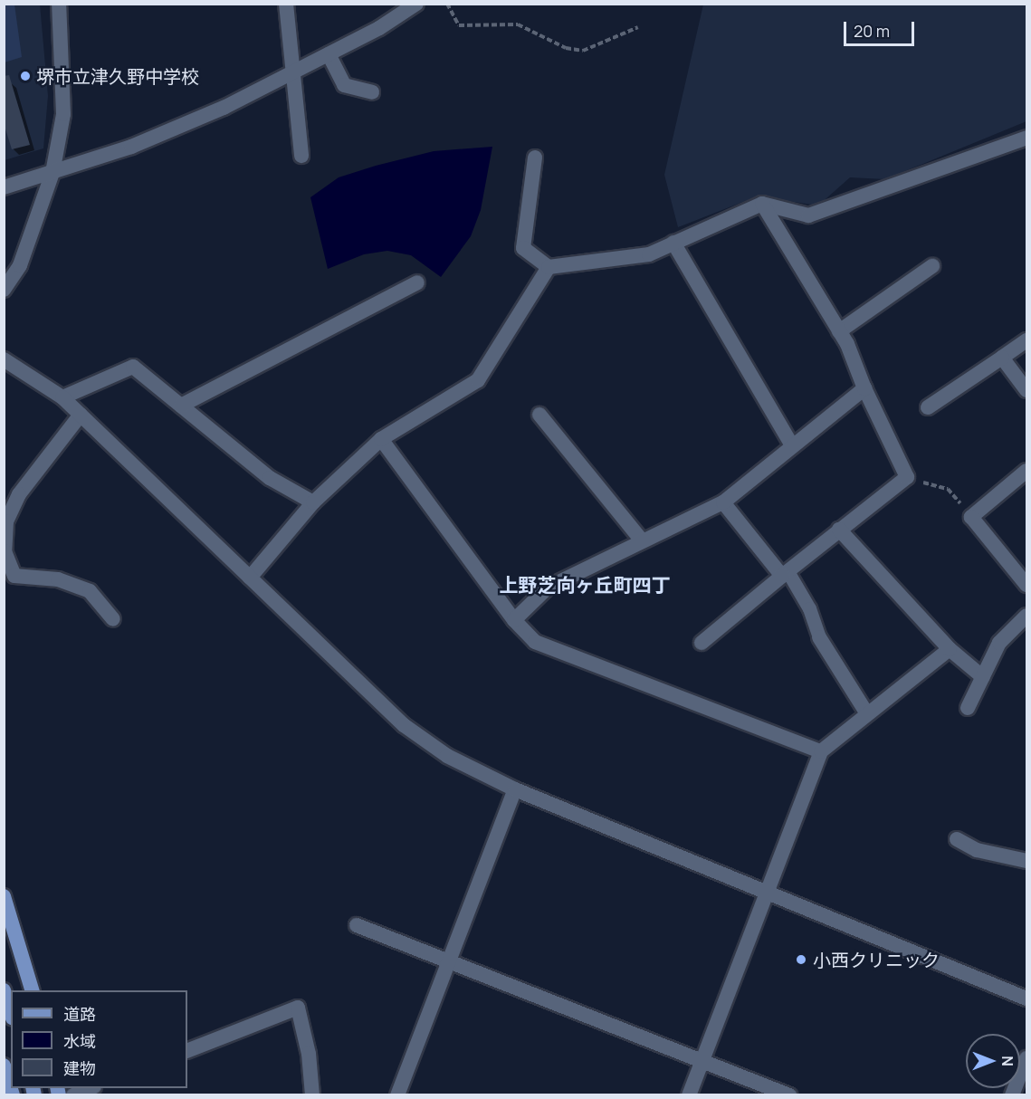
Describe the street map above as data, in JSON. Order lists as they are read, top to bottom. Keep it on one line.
{"districts":["上野芝向ヶ丘町四丁"],"places":["堺市立津久野中学校","小西クリニック"],"legend":["道路","水域","建物"],"scale_bar":"20 m","north":"right"}
